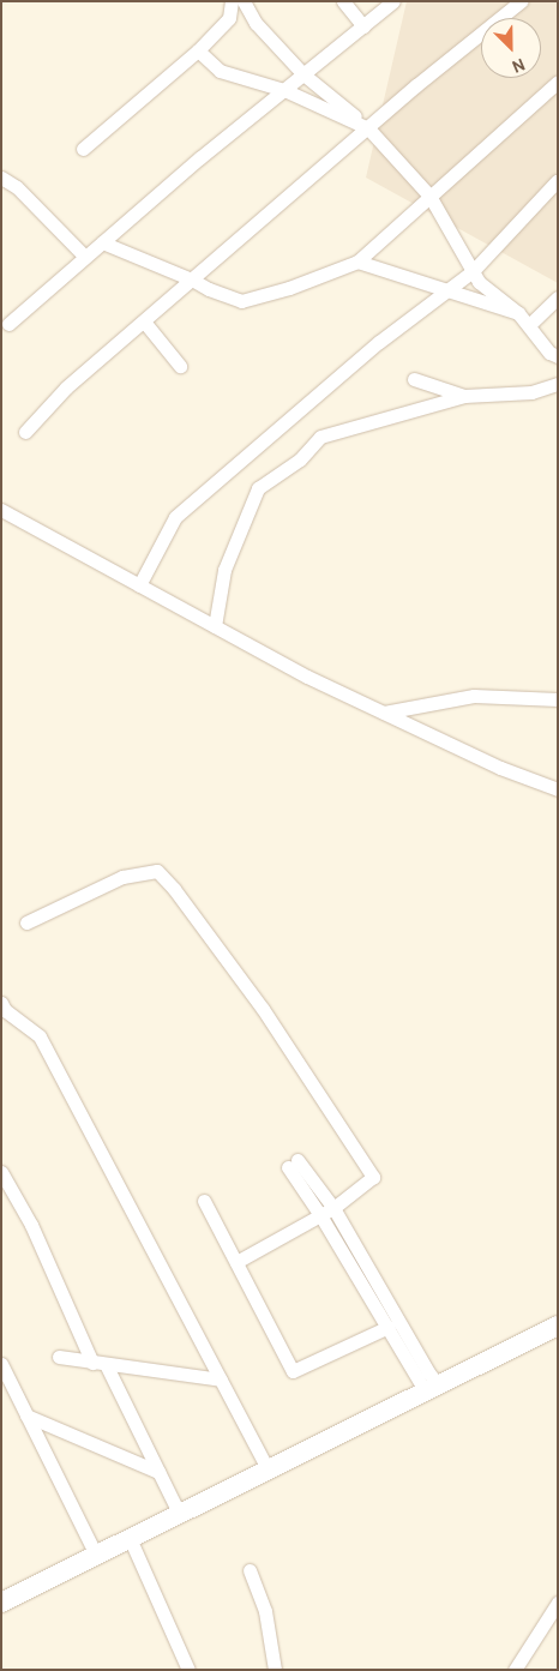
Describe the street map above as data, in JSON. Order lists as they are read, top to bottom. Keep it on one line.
{"north":"bottom right"}
